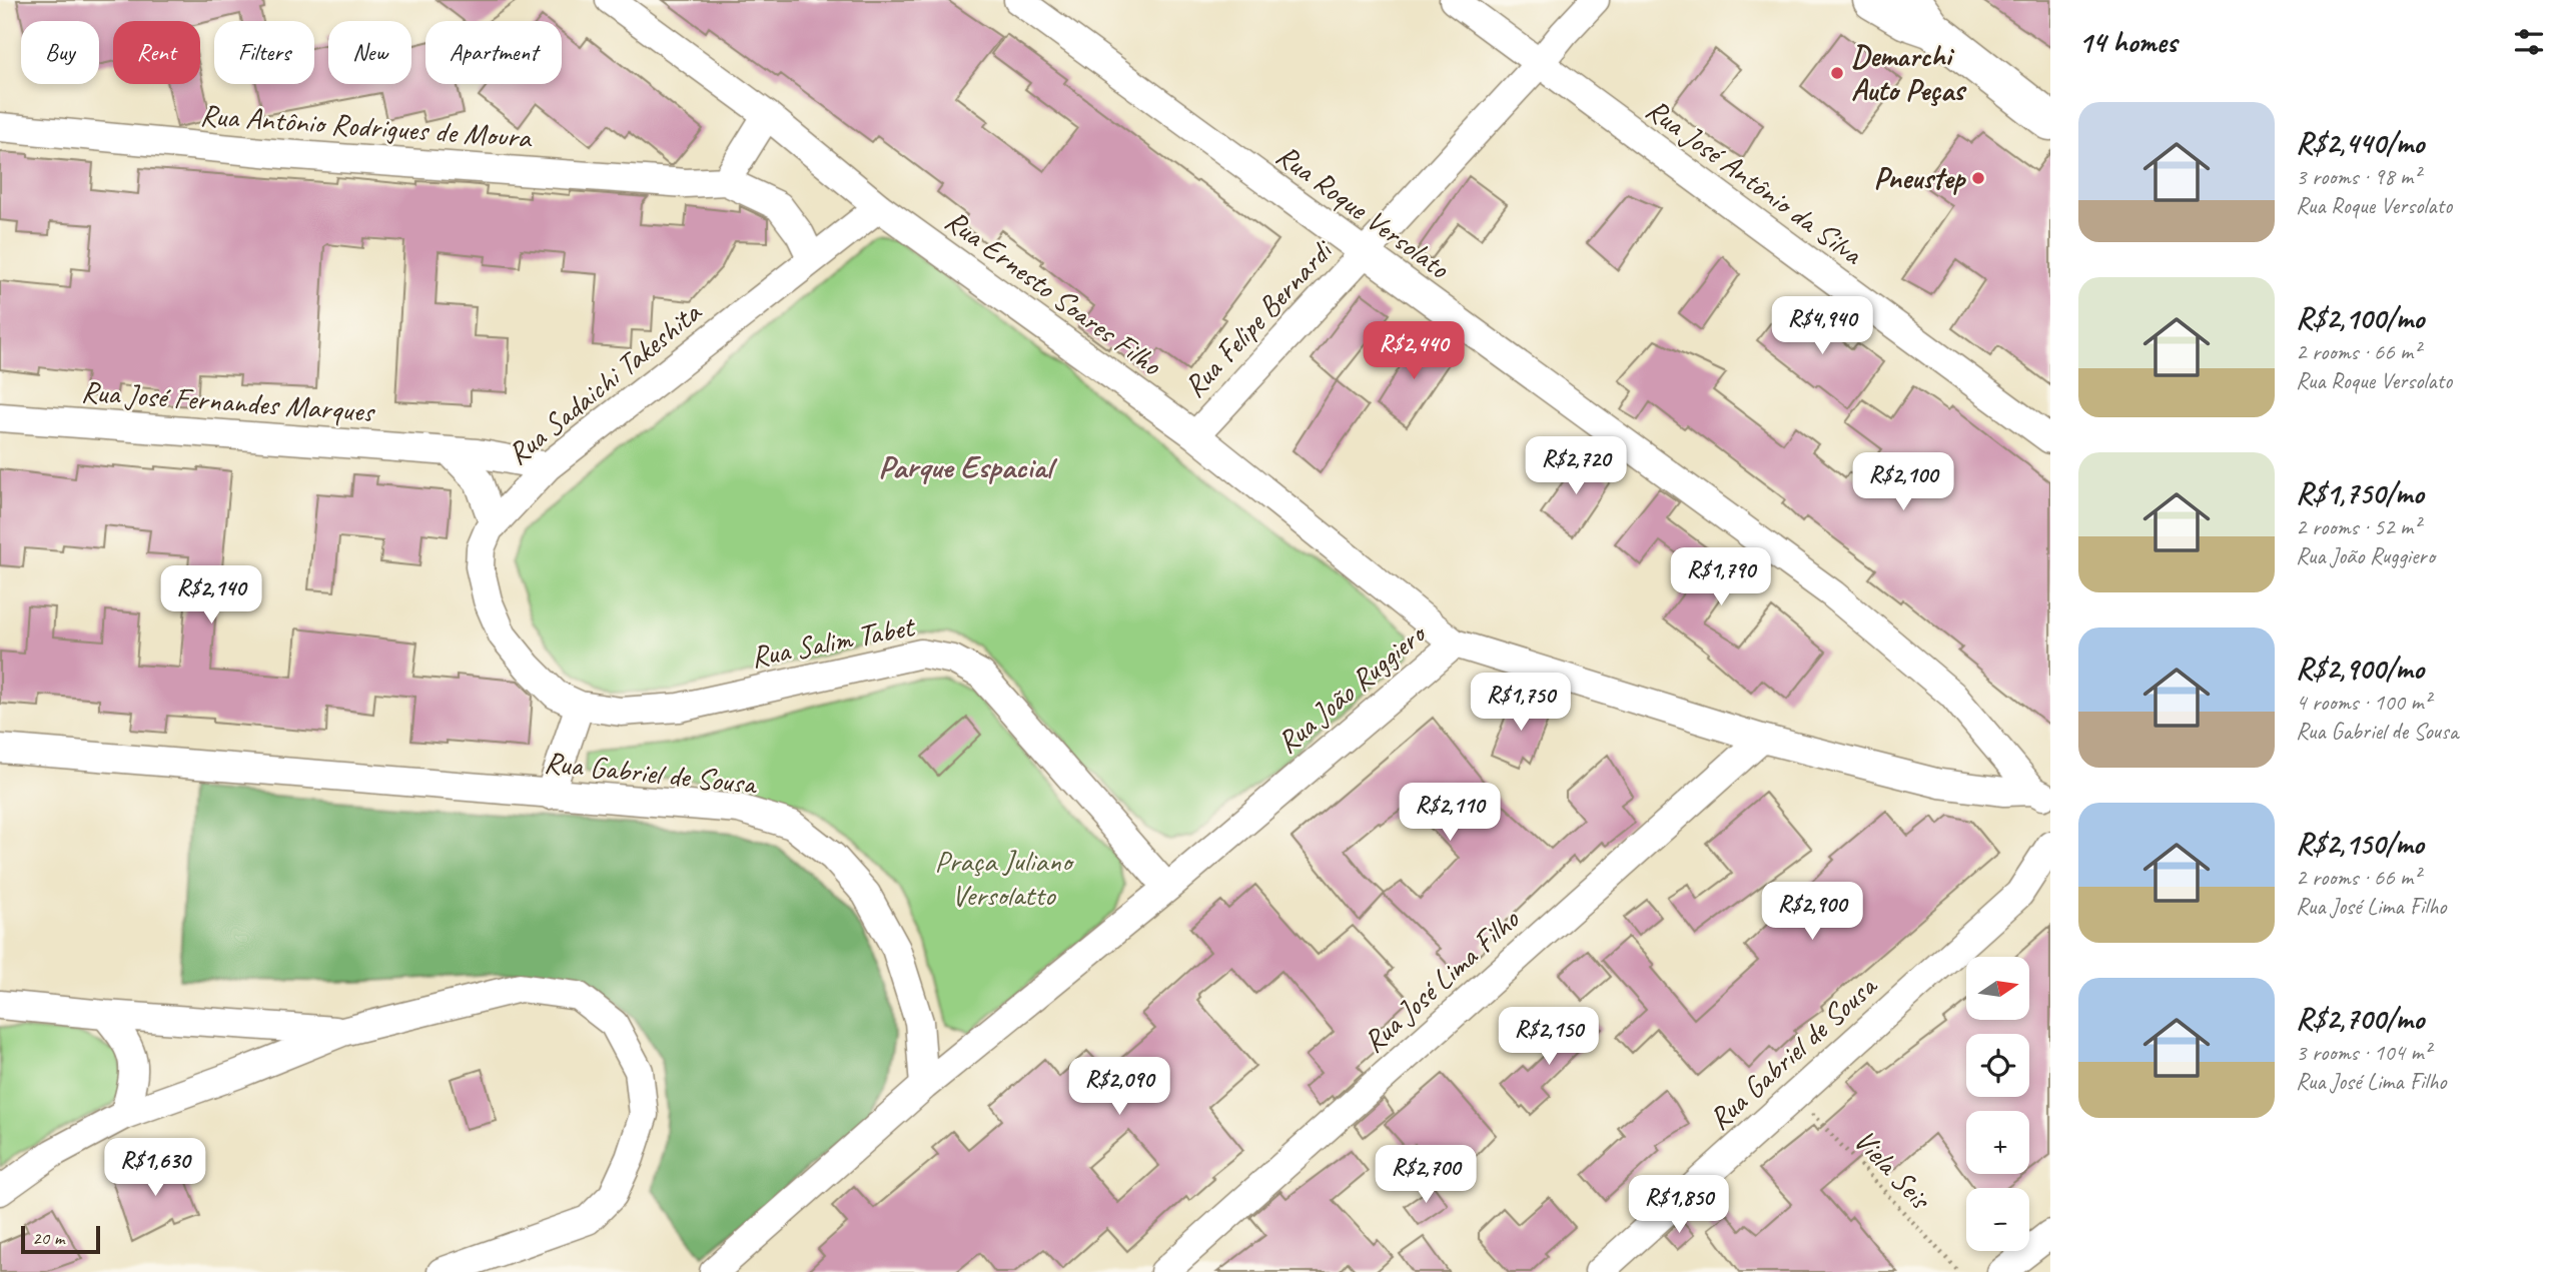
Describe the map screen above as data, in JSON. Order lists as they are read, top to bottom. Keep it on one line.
{"streets":{"street":["Rua Antônio Rodrigues de Moura","Rua José Antônio da Silva","Rua Roque Versolato","Rua Ernesto Soares Filho","Rua Felipe Bernardi","Rua Sadaichi Takeshita","Rua José Fernandes Marques","Rua Salim Tabet","Rua João Ruggiero","Rua Gabriel de Sousa","Rua José Lima Filho"],"path":["Viela Seis"]},"crossings":[["Rua Antônio Rodrigues de Moura","Rua Sadaichi Takeshita"],["Rua José Antônio da Silva","Rua Felipe Bernardi"],["Rua Roque Versolato","Rua Felipe Bernardi"],["Rua Roque Versolato","Rua João Ruggiero"],["Rua Ernesto Soares Filho","Rua Felipe Bernardi"],["Rua Ernesto Soares Filho","Rua Sadaichi Takeshita"],["Rua Ernesto Soares Filho","Rua João Ruggiero"],["Rua Sadaichi Takeshita","Rua José Fernandes Marques"],["Rua Sadaichi Takeshita","Rua Salim Tabet"],["Rua Salim Tabet","Rua João Ruggiero"],["Rua João Ruggiero","Rua Gabriel de Sousa"],["Rua João Ruggiero","Rua José Lima Filho"],["Rua Gabriel de Sousa","Viela Seis"]],"districts":["Parque Espacial"],"parks":["Praça Juliano Versolatto"],"places":["Demarchi Auto Peças","Pneustep"],"scale_bar":"20 m","north":"right","page":{"heading":"14 homes","chip":["Buy","Rent","Filters","New","Apartment"],"list":[{"name":"R$2,440/mo","note":"3 rooms · 98 m² · Rua Roque Versolato"},{"name":"R$2,100/mo","note":"2 rooms · 66 m² · Rua Roque Versolato"},{"name":"R$1,750/mo","note":"2 rooms · 52 m² · Rua João Ruggiero"},{"name":"R$2,900/mo","note":"4 rooms · 100 m² · Rua Gabriel de Sousa"},{"name":"R$2,150/mo","note":"2 rooms · 66 m² · Rua José Lima Filho"},{"name":"R$2,700/mo","note":"3 rooms · 104 m² · Rua José Lima Filho"}],"price":["R$4,940","R$2,440","R$2,720","R$2,100","R$1,790","R$2,140","R$1,750","R$2,110","R$2,900","R$2,150","R$2,090","R$1,630","R$2,700","R$1,850"],"map_buttons":["+","−"],"scale":"20 m"}}
